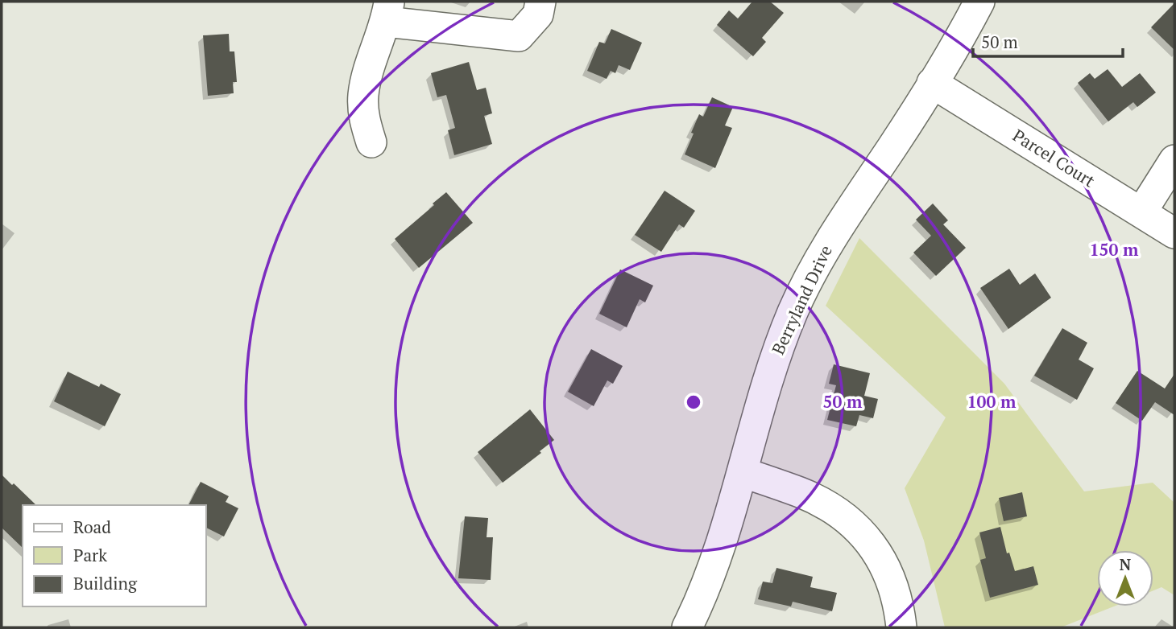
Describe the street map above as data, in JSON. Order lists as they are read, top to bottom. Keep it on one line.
{"streets":{"street":["Parcel Court","Berryland Drive"]},"crossings":[["Parcel Court","Berryland Drive"]],"legend":["Road","Park","Building"],"scale_bar":"50 m","north":"top","rings":["150 m","50 m","100 m"]}
